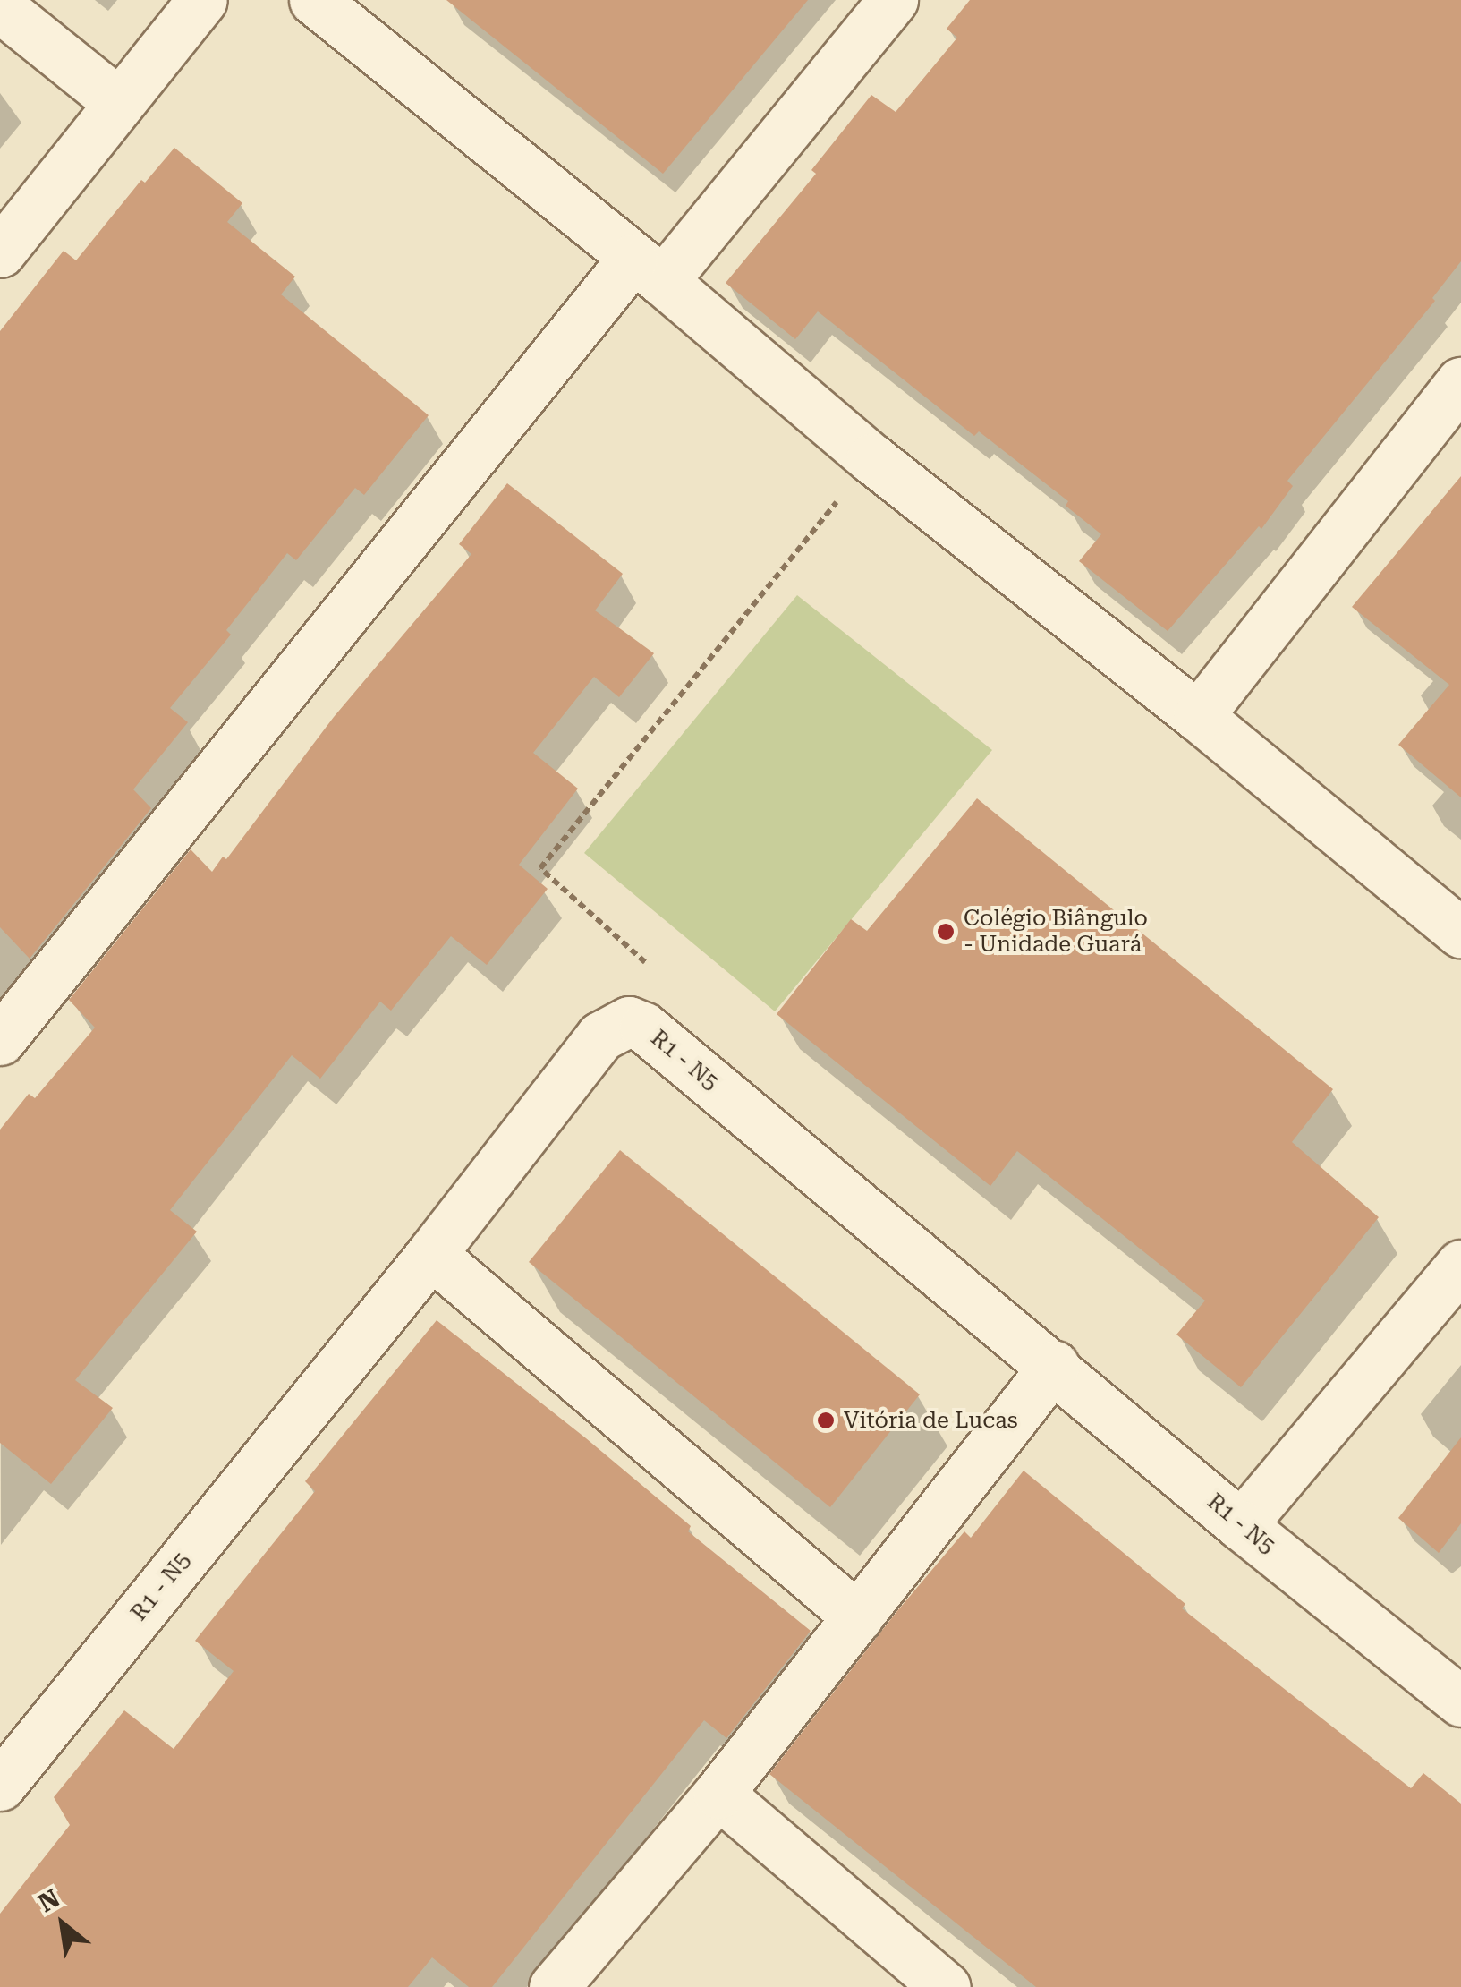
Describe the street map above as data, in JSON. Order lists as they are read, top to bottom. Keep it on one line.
{"streets":{"street":["R1 - N5"]},"places":["Colégio Biângulo - Unidade Guará","Vitória de Lucas"],"north":"top left"}
